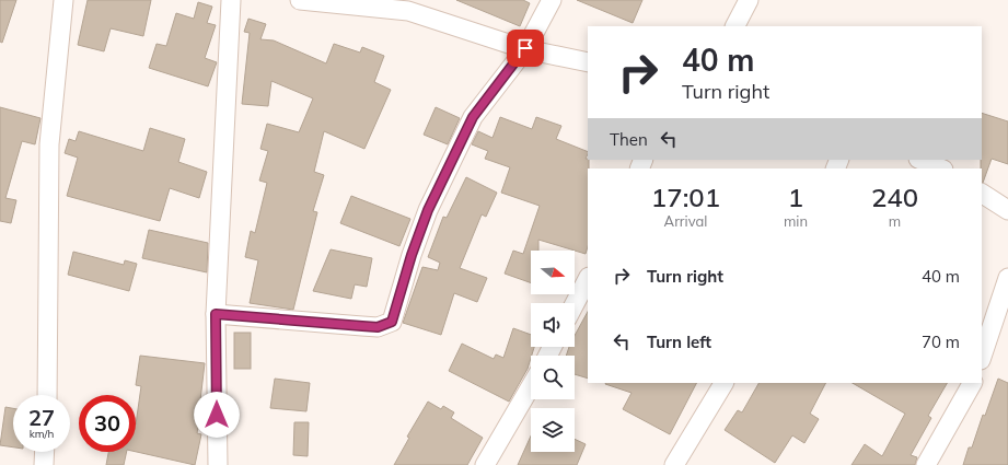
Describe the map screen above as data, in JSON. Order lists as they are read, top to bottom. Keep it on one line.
{"north":"right","page":{"turn":["40 m","Turn right"],"then":"Then","eta":["17:01","Arrival","1","min","240","m"],"list":[{"name":"Turn right","value":"40 m"},{"name":"Turn left","value":"70 m"}],"speed":"27 km/h","limit":"30"}}
